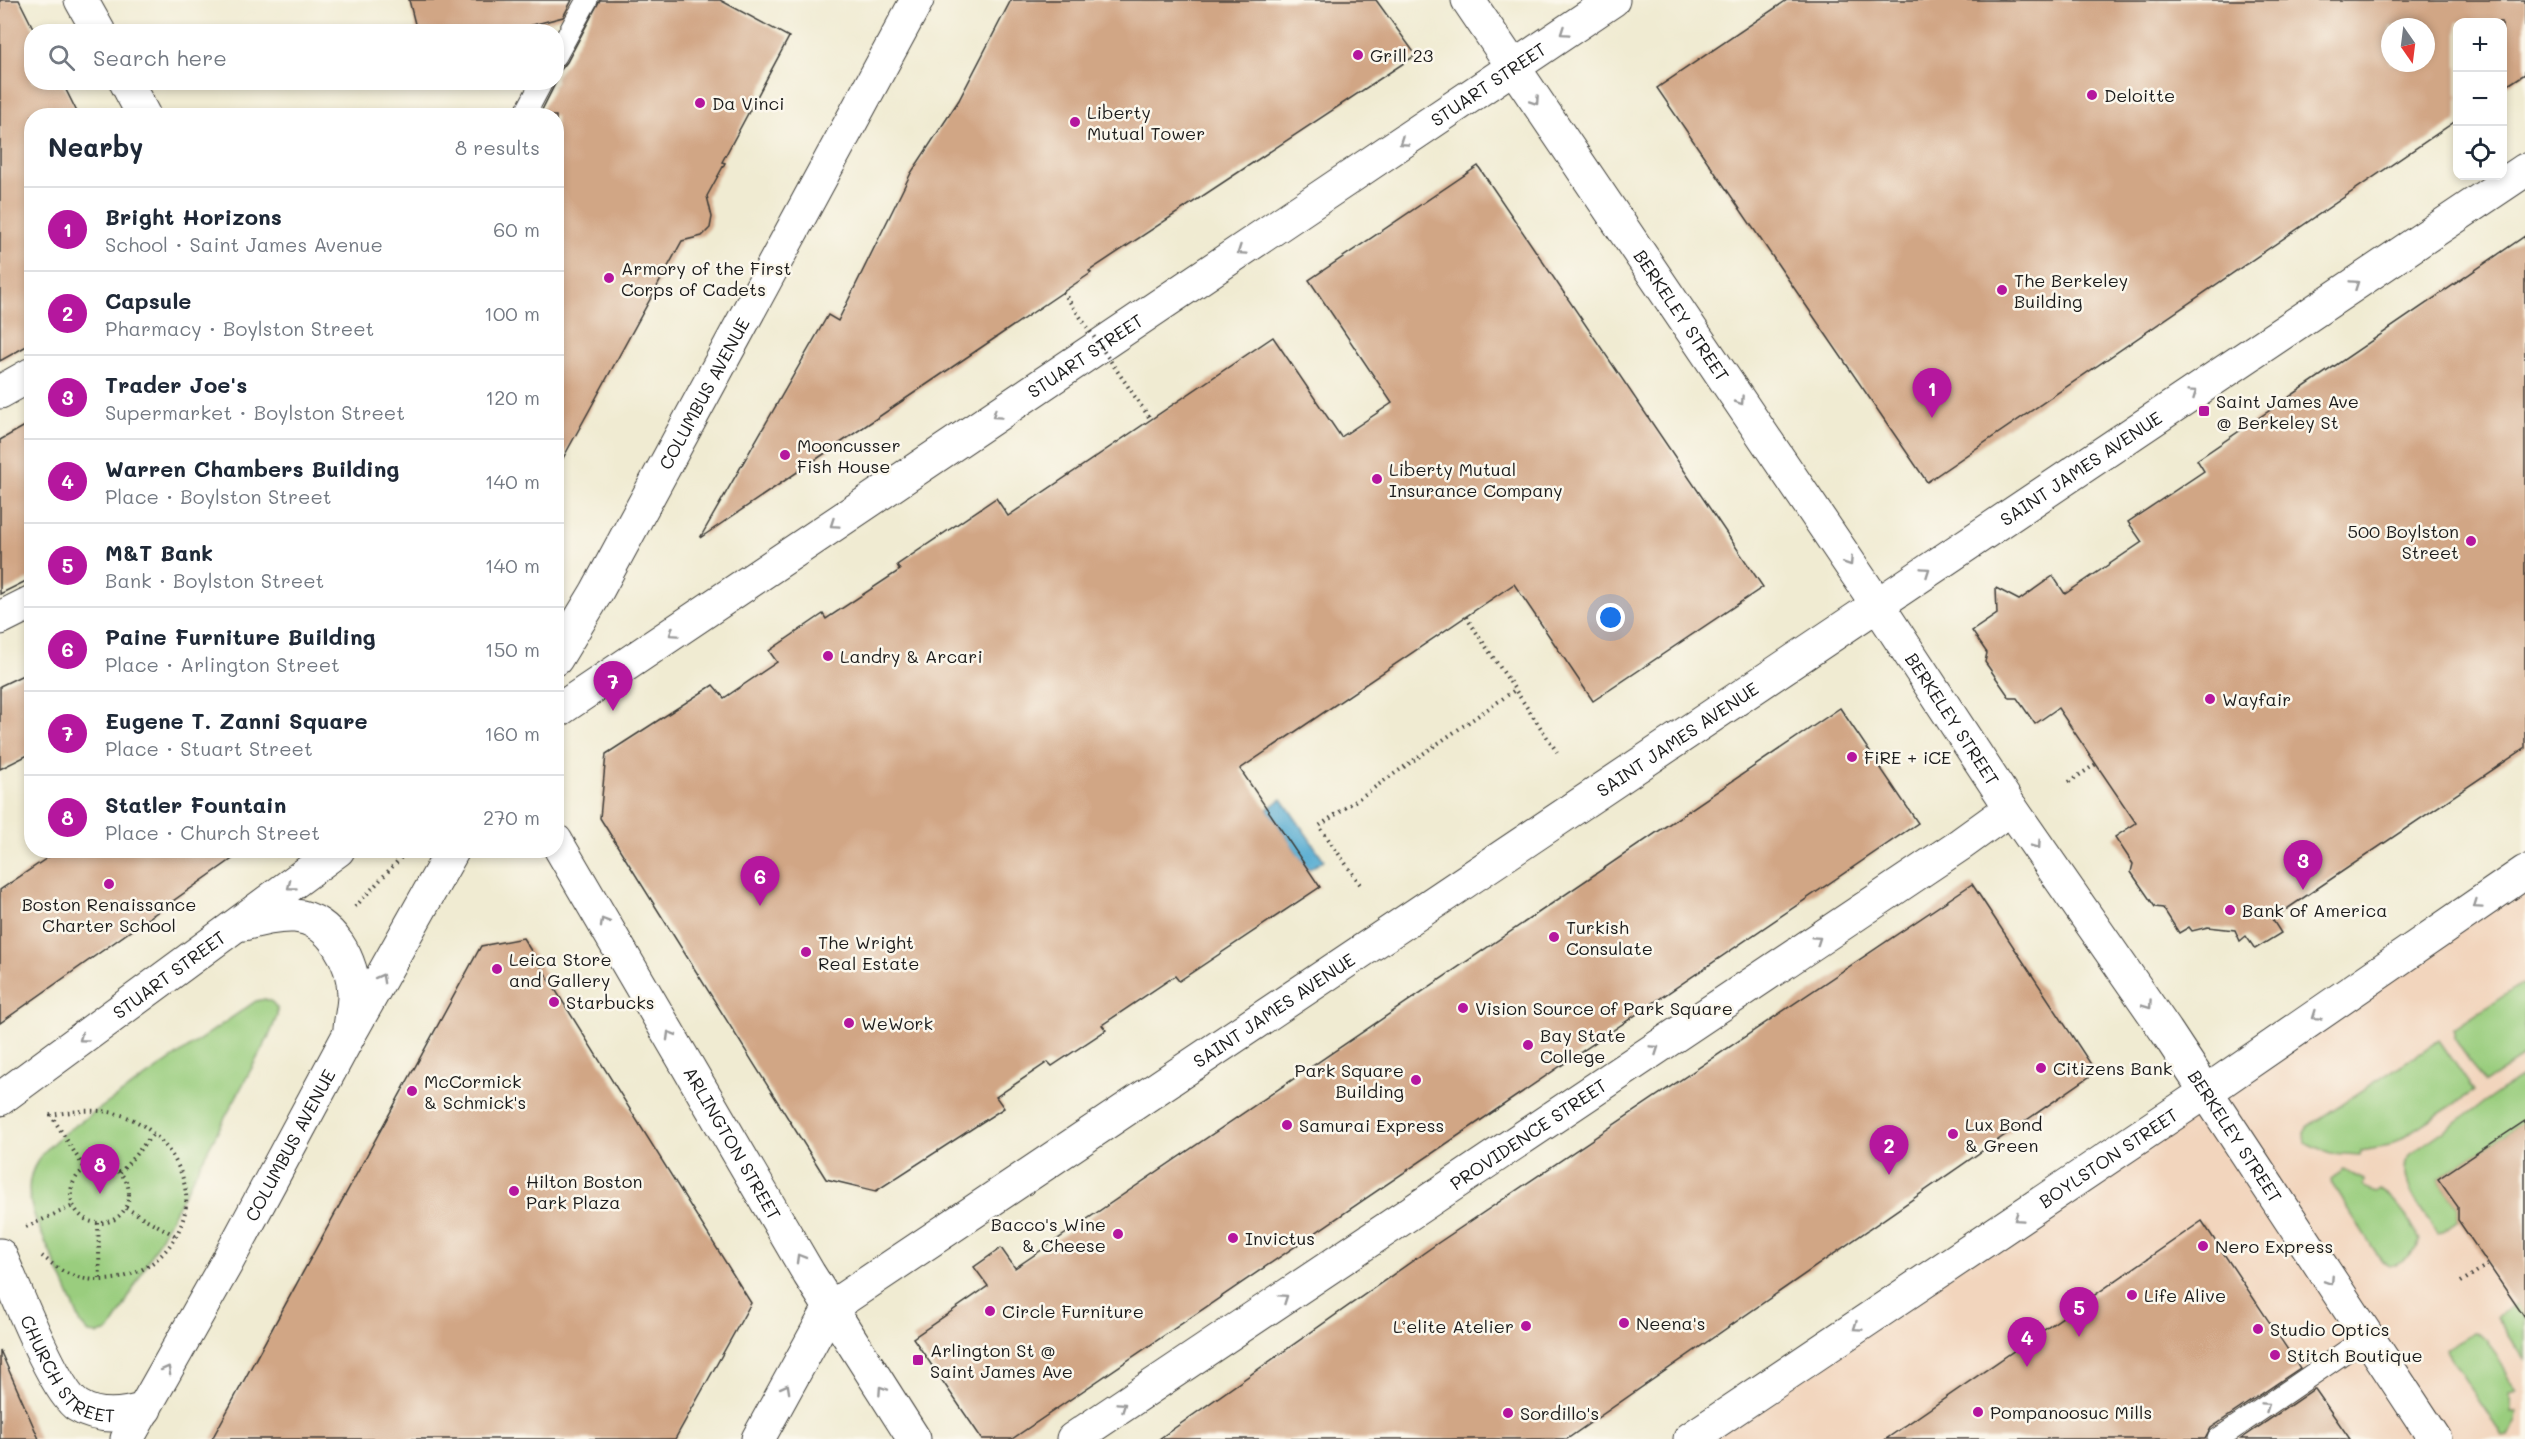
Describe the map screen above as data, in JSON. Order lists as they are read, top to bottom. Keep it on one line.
{"streets":{"main road":["STUART STREET","BERKELEY STREET","COLUMBUS AVENUE","SAINT JAMES AVENUE","PROVIDENCE STREET","ARLINGTON STREET","BOYLSTON STREET","CHURCH STREET"]},"crossings":[["STUART STREET","BERKELEY STREET"],["BERKELEY STREET","SAINT JAMES AVENUE"],["BERKELEY STREET","PROVIDENCE STREET"],["BERKELEY STREET","BOYLSTON STREET"],["COLUMBUS AVENUE","CHURCH STREET"],["SAINT JAMES AVENUE","ARLINGTON STREET"]],"one_way":["STUART STREET","BERKELEY STREET","COLUMBUS AVENUE","SAINT JAMES AVENUE","PROVIDENCE STREET","ARLINGTON STREET","BOYLSTON STREET"],"places":{"other":["Grill 23","Deloitte","Da Vinci","Liberty Mutual Tower","Armory of the First Corps of Cadets","The Berkeley Building","Mooncusser Fish House","Liberty Mutual Insurance Company","500 Boylston Street","Landry & Arcari","Wayfair","FiRE + iCE","Boston Renaissance Charter School","Bank of America","Turkish Consulate","The Wright Real Estate","Leica Store and Gallery","Starbucks","Vision Source of Park Square","WeWork","Bay State College","Citizens Bank","Park Square Building","McCormick & Schmick's","Samurai Express","Lux Bond & Green","Hilton Boston Park Plaza","Bacco's Wine & Cheese","Invictus","Nero Express","Life Alive","Circle Furniture","Neena's","L’elite Atelier","Studio Optics","Stitch Boutique","Pompanoosuc Mills","Sordillo's"],"transit":["Saint James Ave @ Berkeley St","Arlington St @ Saint James Ave"]},"north":"bottom","page":{"map_buttons":["+","−"],"search":"Search here","heading":["Nearby","8 results"],"list":[{"mark":"1","name":"Bright Horizons","note":"School · Saint James Avenue","value":"60 m"},{"mark":"2","name":"Capsule","note":"Pharmacy · Boylston Street","value":"100 m"},{"mark":"3","name":"Trader Joe's","note":"Supermarket · Boylston Street","value":"120 m"},{"mark":"4","name":"Warren Chambers Building","note":"Place · Boylston Street","value":"140 m"},{"mark":"5","name":"M&T Bank","note":"Bank · Boylston Street","value":"140 m"},{"mark":"6","name":"Paine Furniture Building","note":"Place · Arlington Street","value":"150 m"},{"mark":"7","name":"Eugene T. Zanni Square","note":"Place · Stuart Street","value":"160 m"},{"mark":"8","name":"Statler Fountain","note":"Place · Church Street","value":"270 m"}],"pins":["1","7","3","6","2","8","5","4"]}}
